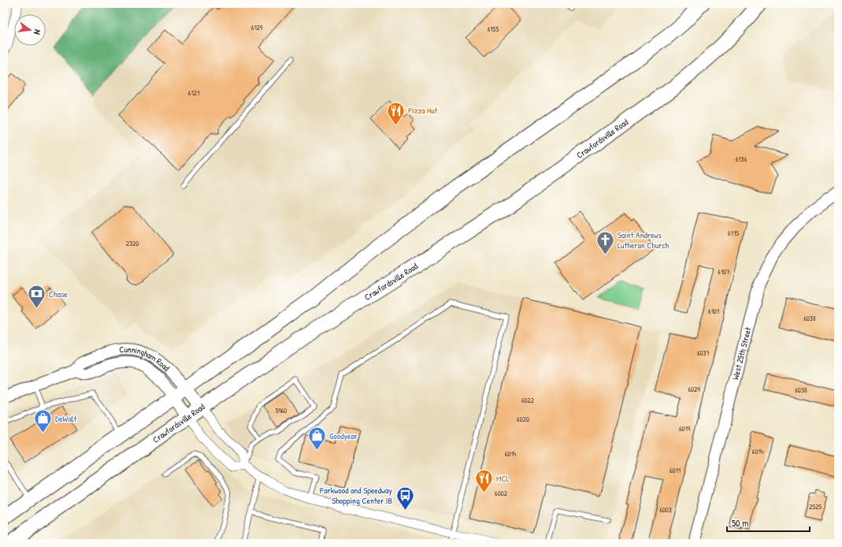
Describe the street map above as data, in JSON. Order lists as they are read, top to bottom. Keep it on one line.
{"streets":{"main road":["Crawfordsville Road"],"street":["West 25th Street","Cunningham Road"]},"crossings":[["Crawfordsville Road","Cunningham Road"]],"places":{"restaurant":["Pizza Hut","MCL"],"church":["Saint Andrews Lutheran Church"],"bank":["Chase"],"shop":["DeWalt","Goodyear"],"bus stop":["Parkwood and Speedway Shopping Center IB"]},"house_numbers":["6129","6155","6121","6136","6115","2320","6107","6101","6038","6037","6029","6038","6022","5960","6020","6019","6014","6014","6011","6002","2525","6003"],"scale_bar":"50 m","north":"right"}
